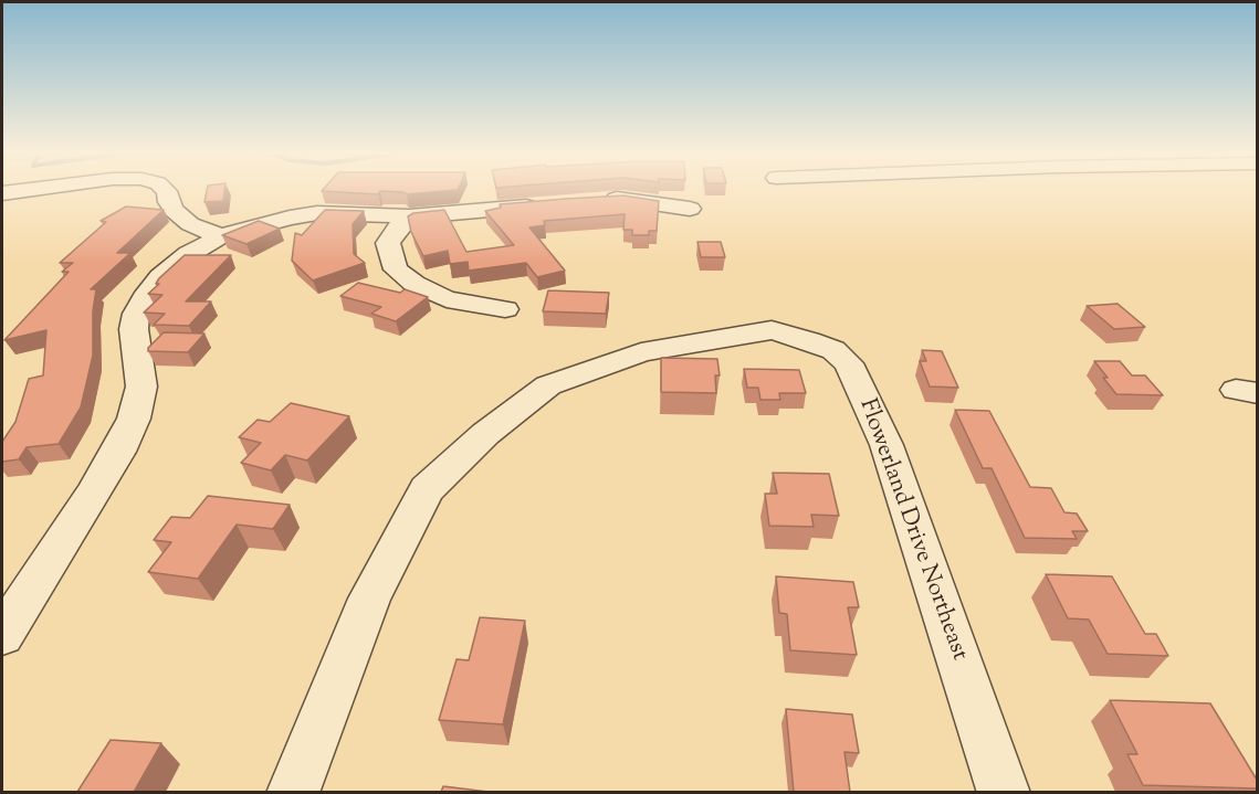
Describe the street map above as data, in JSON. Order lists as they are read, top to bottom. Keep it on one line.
{"streets":{"street":["Flowerland Drive Northeast"]}}
